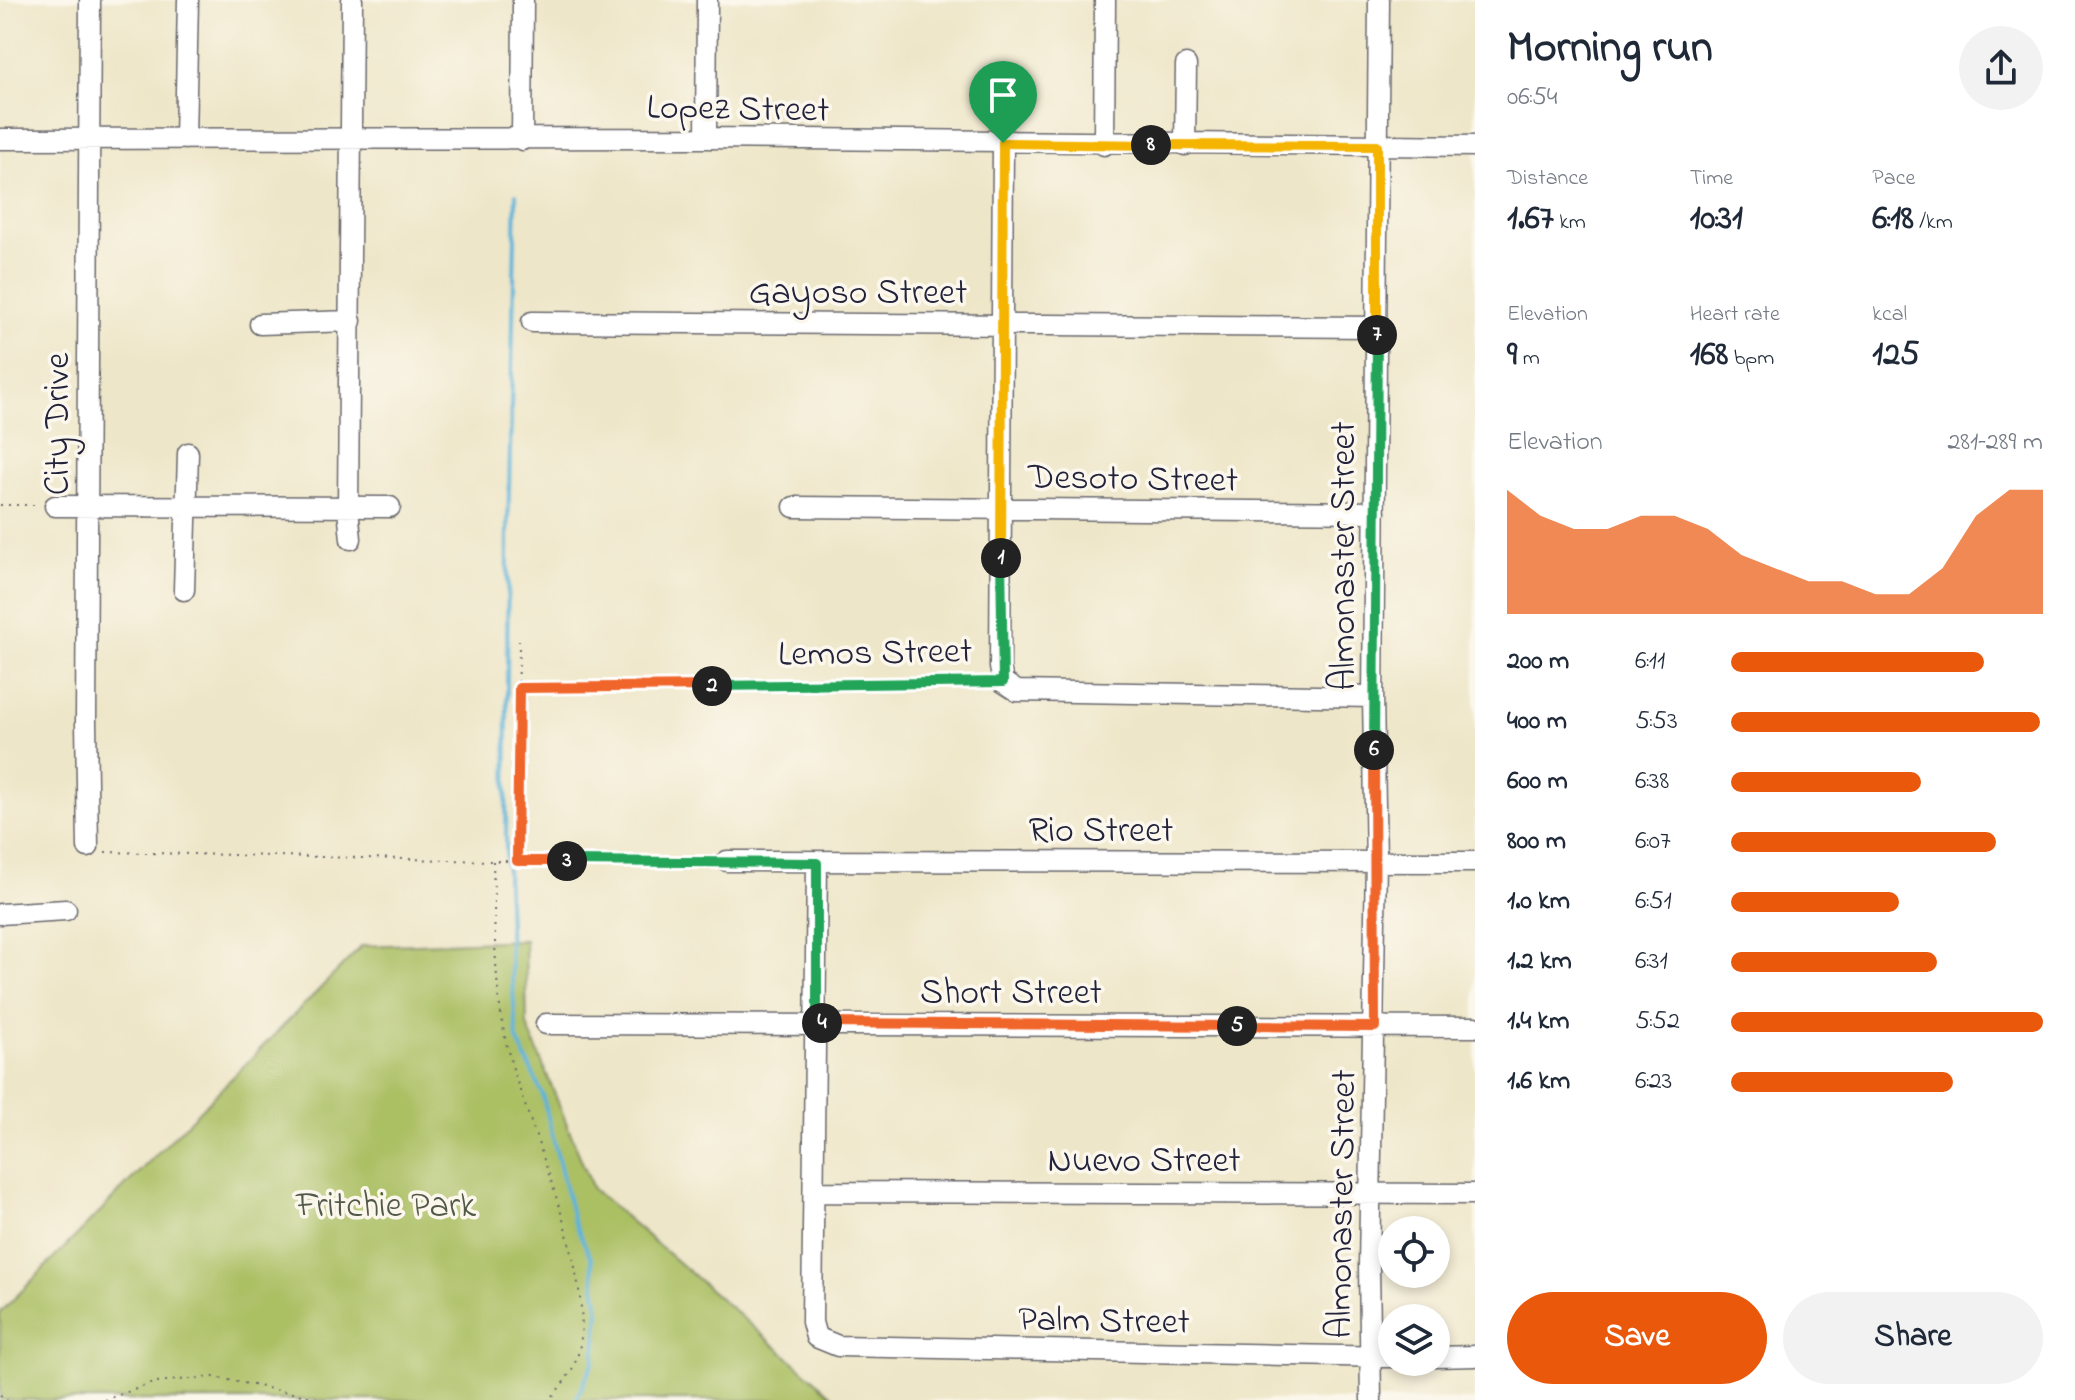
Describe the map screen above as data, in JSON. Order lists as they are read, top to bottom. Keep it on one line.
{"streets":{"street":["Lopez Street","Gayoso Street","City Drive","Desoto Street","Almonaster Street","Lemos Street","Rio Street","Short Street","Nuevo Street","Palm Street"]},"crossings":[["Lopez Street","City Drive"],["Lopez Street","Almonaster Street"],["Gayoso Street","Almonaster Street"],["Desoto Street","Almonaster Street"],["Almonaster Street","Lemos Street"],["Almonaster Street","Rio Street"],["Almonaster Street","Short Street"],["Almonaster Street","Nuevo Street"],["Nuevo Street","Palm Street"]],"parks":["Fritchie Park"],"page":{"heading":["Morning run","06:54"],"pins":["8","7","1","2","6","3","4","5"],"stats":[["Distance","1.67 km"],["Time","10:31"],["Pace","6:18 /km"],["Elevation","9 m"],["Heart rate","168 bpm"],["kcal","125"]],"chart":["Elevation","281–289 m"],"list":[{"name":"200 m","note":"6:11"},{"name":"400 m","note":"5:53"},{"name":"600 m","note":"6:38"},{"name":"800 m","note":"6:07"},{"name":"1.0 km","note":"6:51"},{"name":"1.2 km","note":"6:31"},{"name":"1.4 km","note":"5:52"},{"name":"1.6 km","note":"6:23"}],"buttons":["Save","Share"]}}
